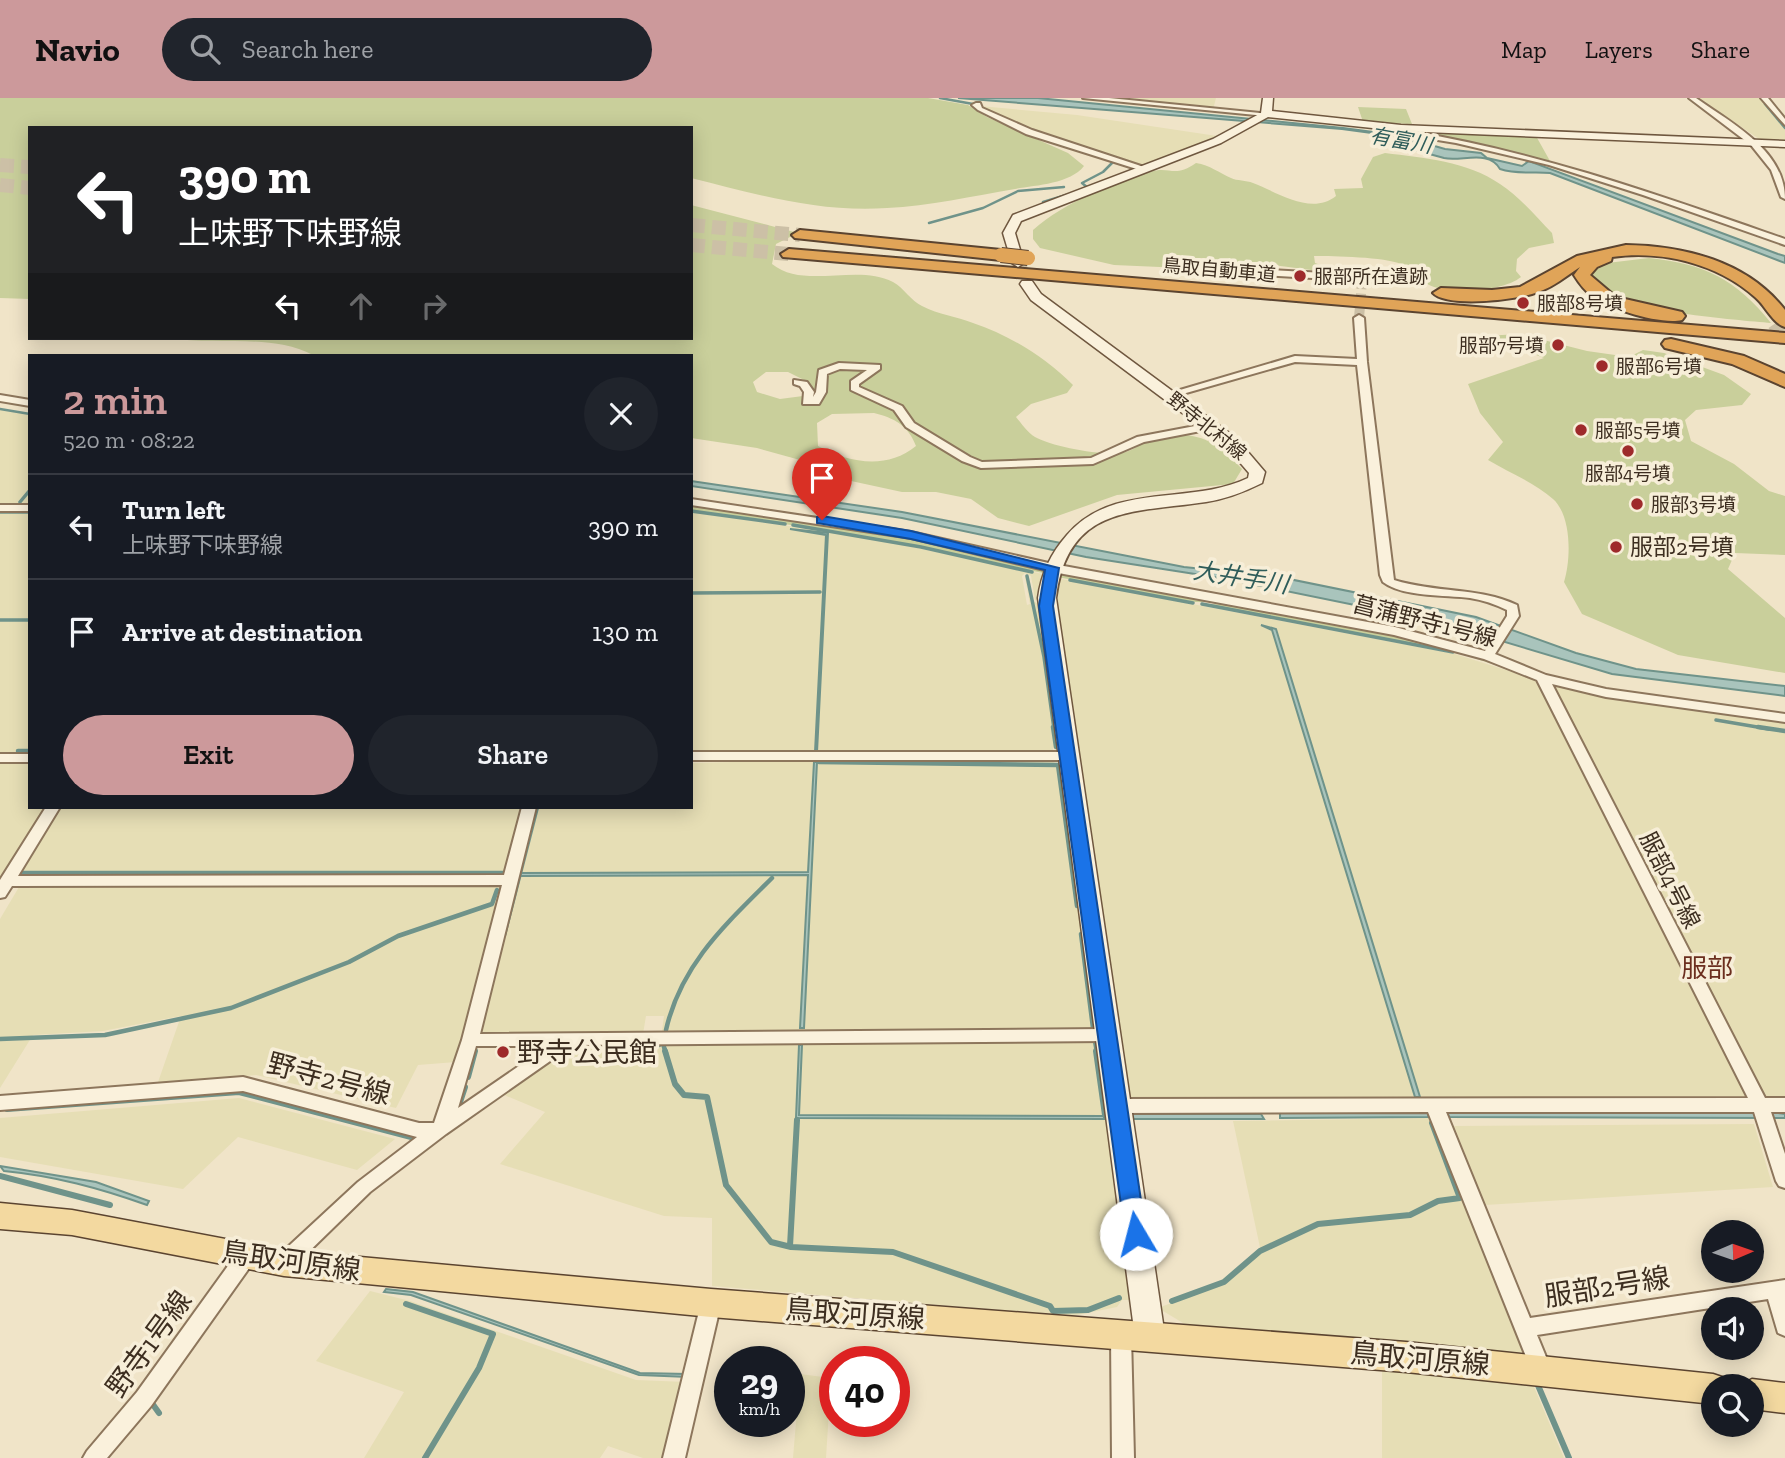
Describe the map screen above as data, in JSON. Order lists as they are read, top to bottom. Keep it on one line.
{"streets":{"highway":["鳥取自動車道"],"main road":["鳥取河原線"],"street":["野寺北村線","菖蒲野寺1号線","服部4号線","野寺2号線","服部2号線","野寺1号線"]},"crossings":[["野寺北村線","菖蒲野寺1号線"],["菖蒲野寺1号線","服部4号線"],["鳥取河原線","服部2号線"],["鳥取河原線","野寺1号線"]],"districts":["服部"],"water":["有富川","大井手川"],"places":["服部所在遺跡","服部8号墳","服部7号墳","服部6号墳","服部5号墳","服部4号墳","服部3号墳","服部2号墳","野寺公民館"],"north":"right","page":{"header":"Navio","search":"Search here","nav":["Map","Layers","Share"],"turn":["390 m","上味野下味野線"],"heading":["2 min","520 m · 08:22"],"list":[{"name":"Turn left","note":"上味野下味野線","value":"390 m"},{"name":"Arrive at destination","value":"130 m"}],"buttons":["Exit","Share"],"speed":"29 km/h","limit":"40"}}
